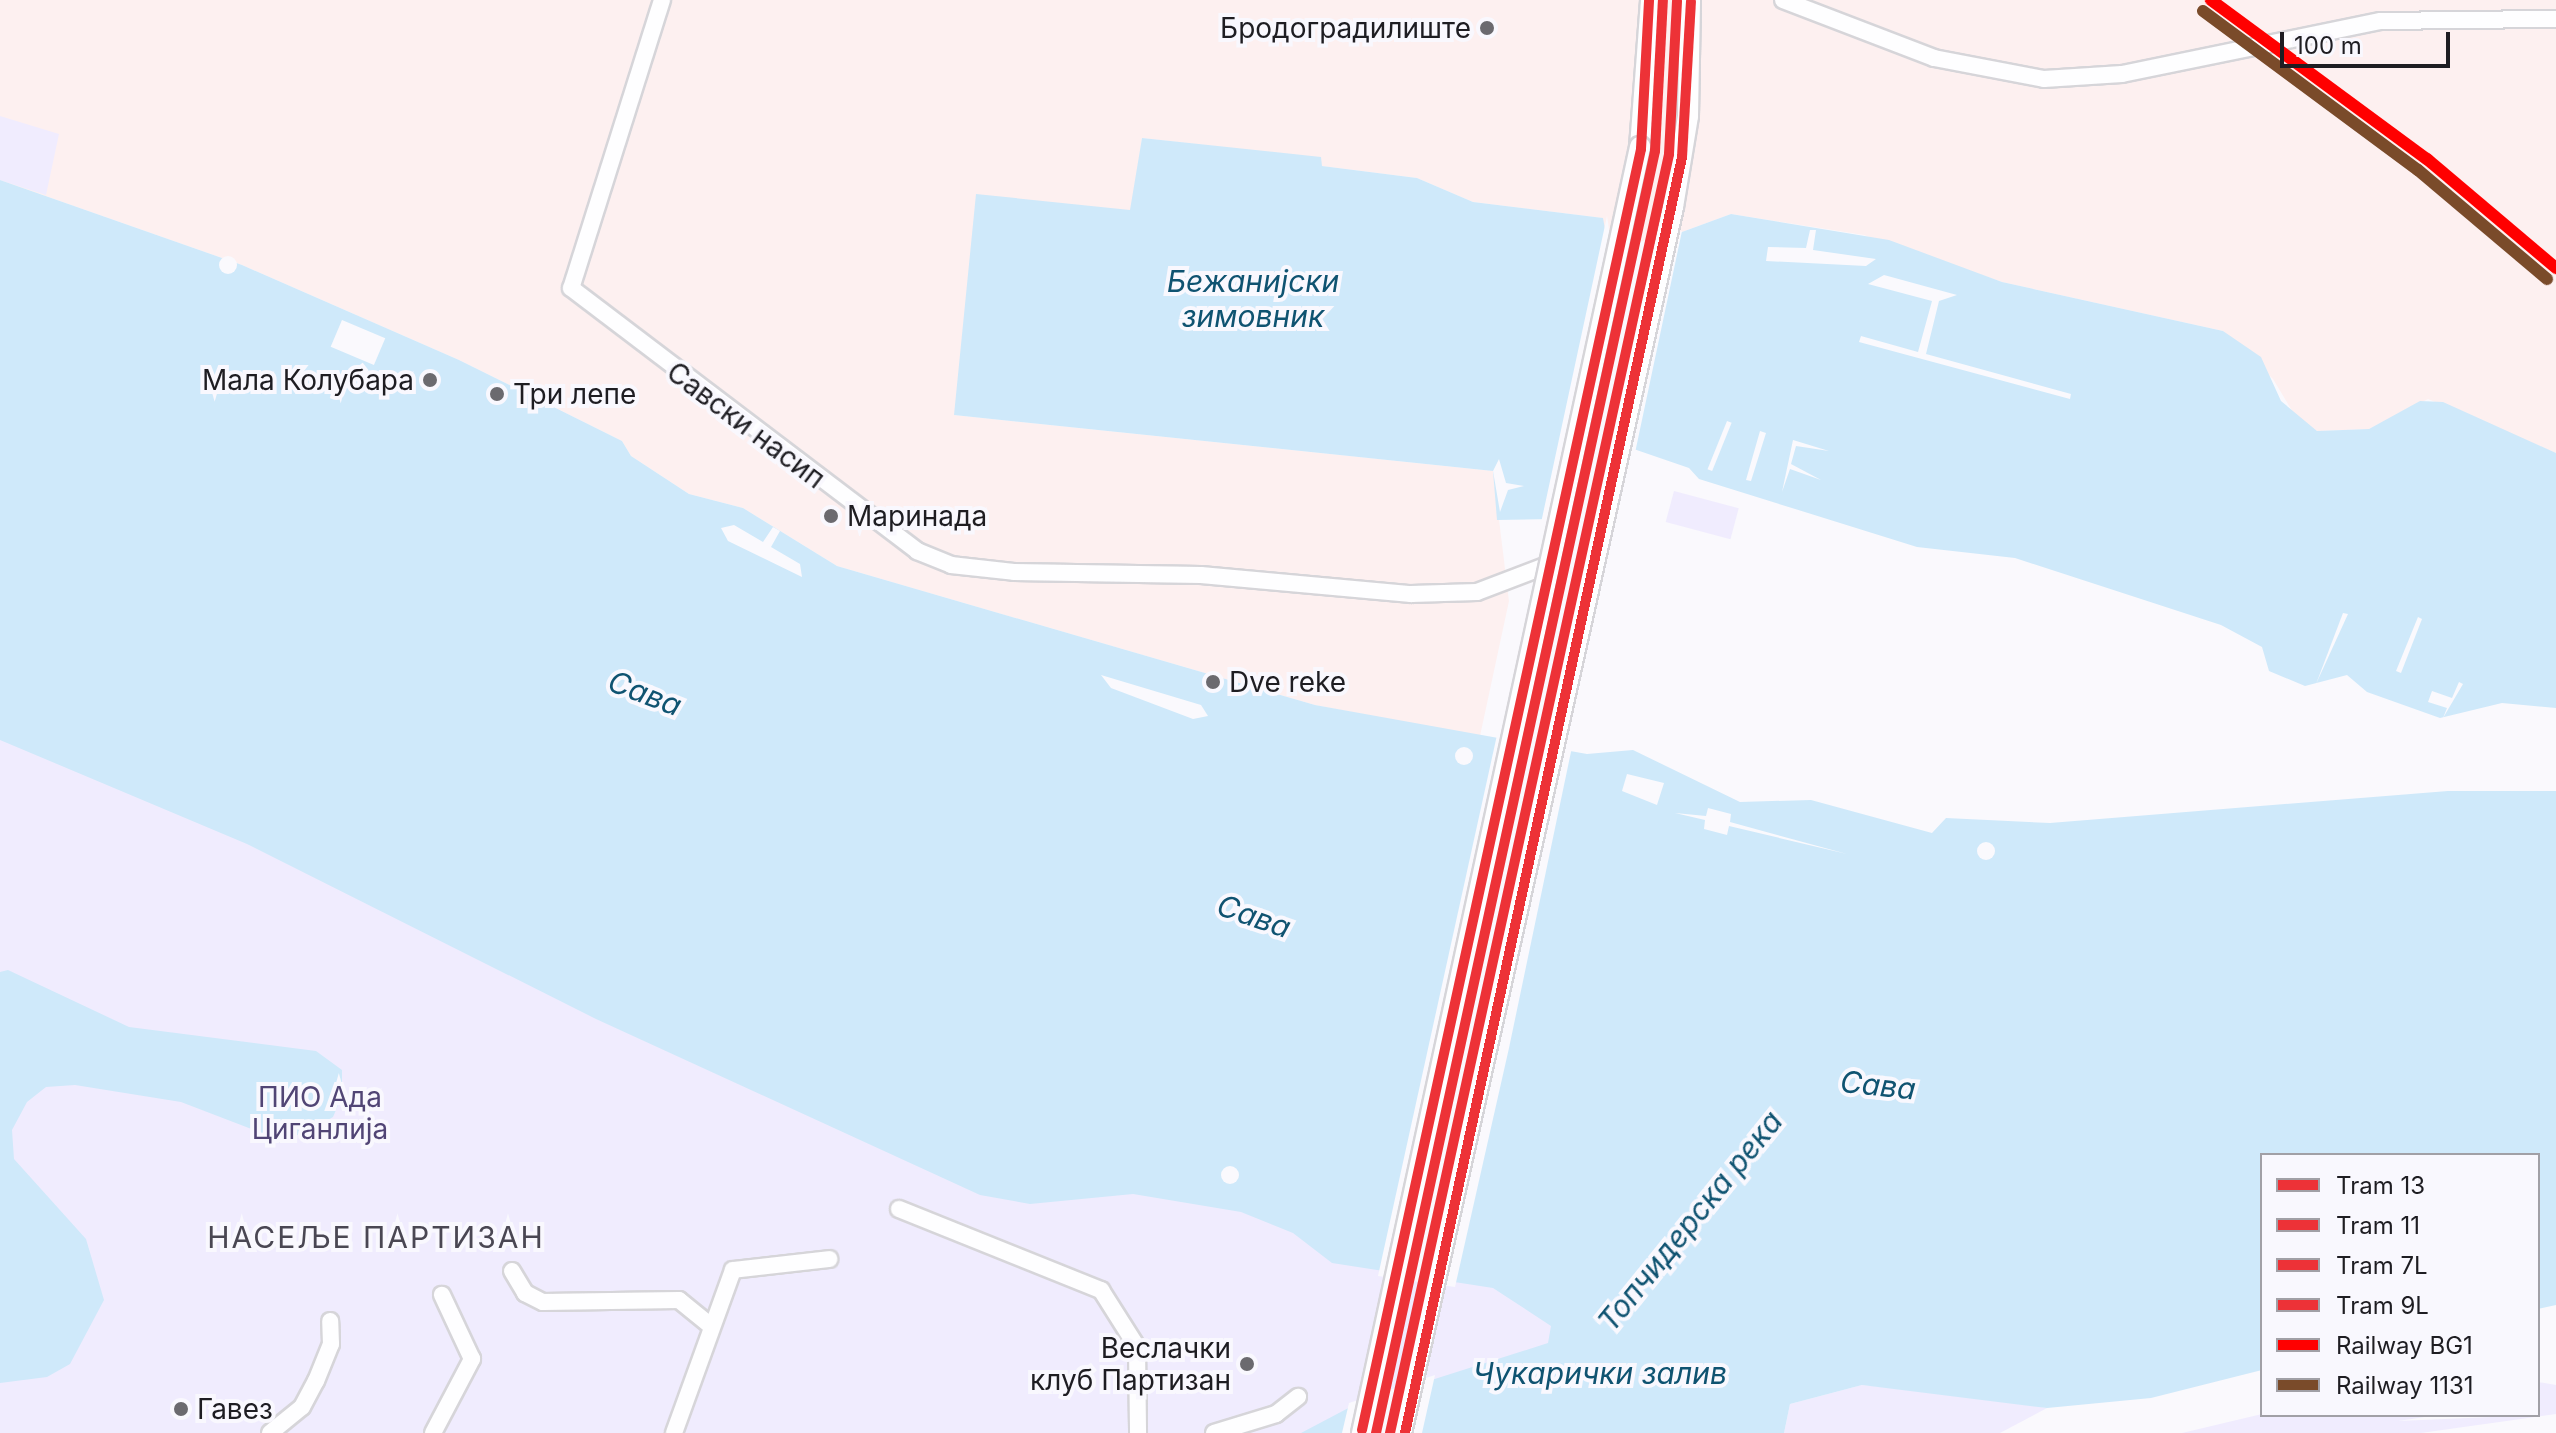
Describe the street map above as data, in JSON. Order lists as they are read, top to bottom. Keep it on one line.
{"streets":{"street":["Савски насип"]},"districts":["НАСЕЉЕ ПАРТИЗАН"],"water":["Бежанијски зимовник","Сава","Топчидерска река","Чукарички залив"],"parks":["ПИО Ада Циганлија"],"places":["Бродоградилиште","Мала Колубара","Три лепе","Маринада","Dve reke","Веслачки клуб Партизан","Гавез"],"lines":["tram line 13","tram line 7L","rail line BG1","tram line 11","tram line 9L","rail line 1131"],"legend":["Tram 13","Tram 11","Tram 7L","Tram 9L","Railway BG1","Railway 1131"],"scale_bar":"100 m"}
